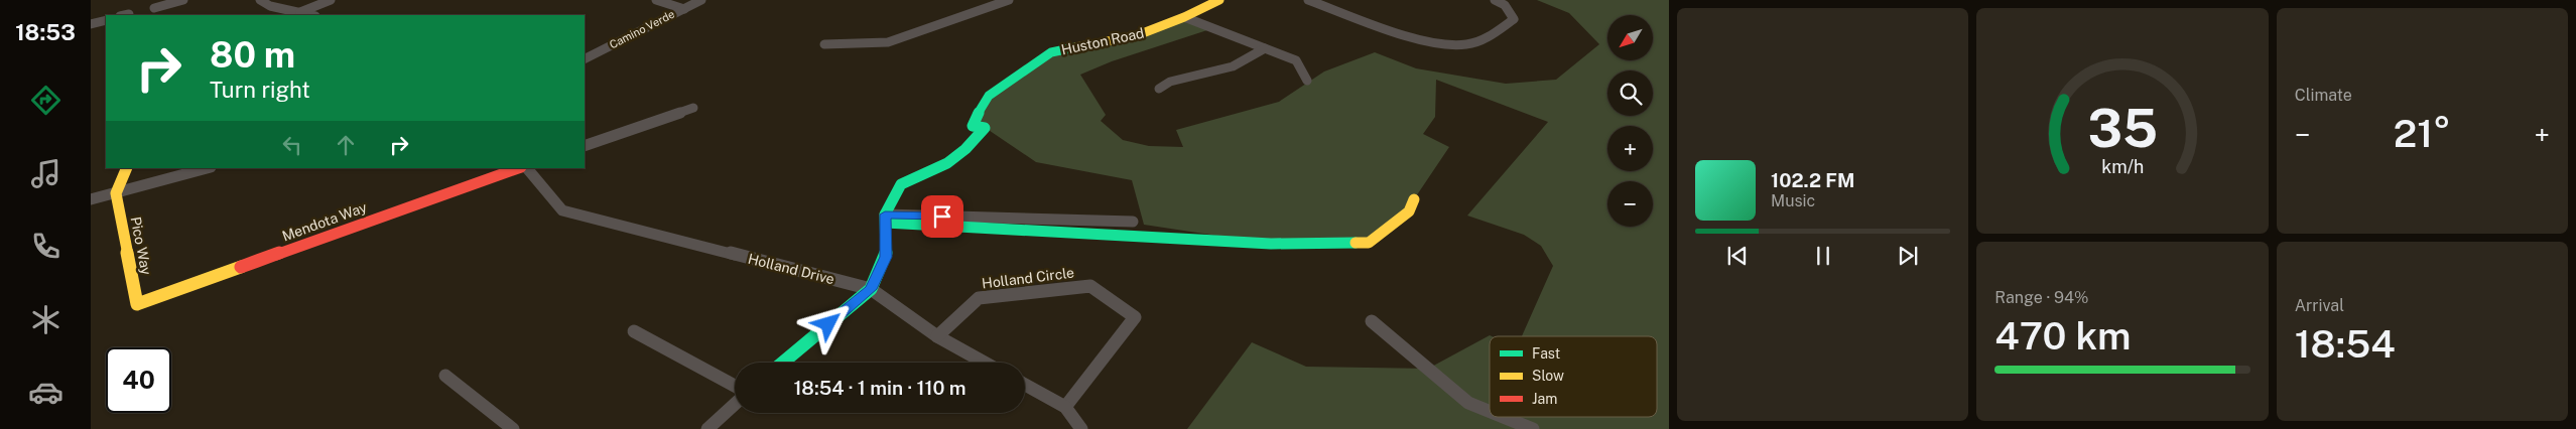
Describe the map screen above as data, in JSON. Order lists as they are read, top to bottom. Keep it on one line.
{"streets":{"street":["Camino Verde","Huston Road","Mendota Way","Pico Way","Holland Drive","Holland Circle"]},"crossings":[["Huston Road","Holland Drive"],["Mendota Way","Pico Way"],["Holland Drive","Holland Circle"]],"legend":["Fast","Slow","Jam"],"north":"bottom left","page":{"tabs":"18:53","tile":["Climate",["Range · 94%","470 km"],["Arrival","18:54"]],"map_buttons":["+","−"],"turn":["80 m","Turn right"],"heat":["−","21°","+"],"song":["102.2 FM","Music"],"limit":"40","trip":"18:54 · 1 min · 110 m","gauge":["35","km/h"]}}
